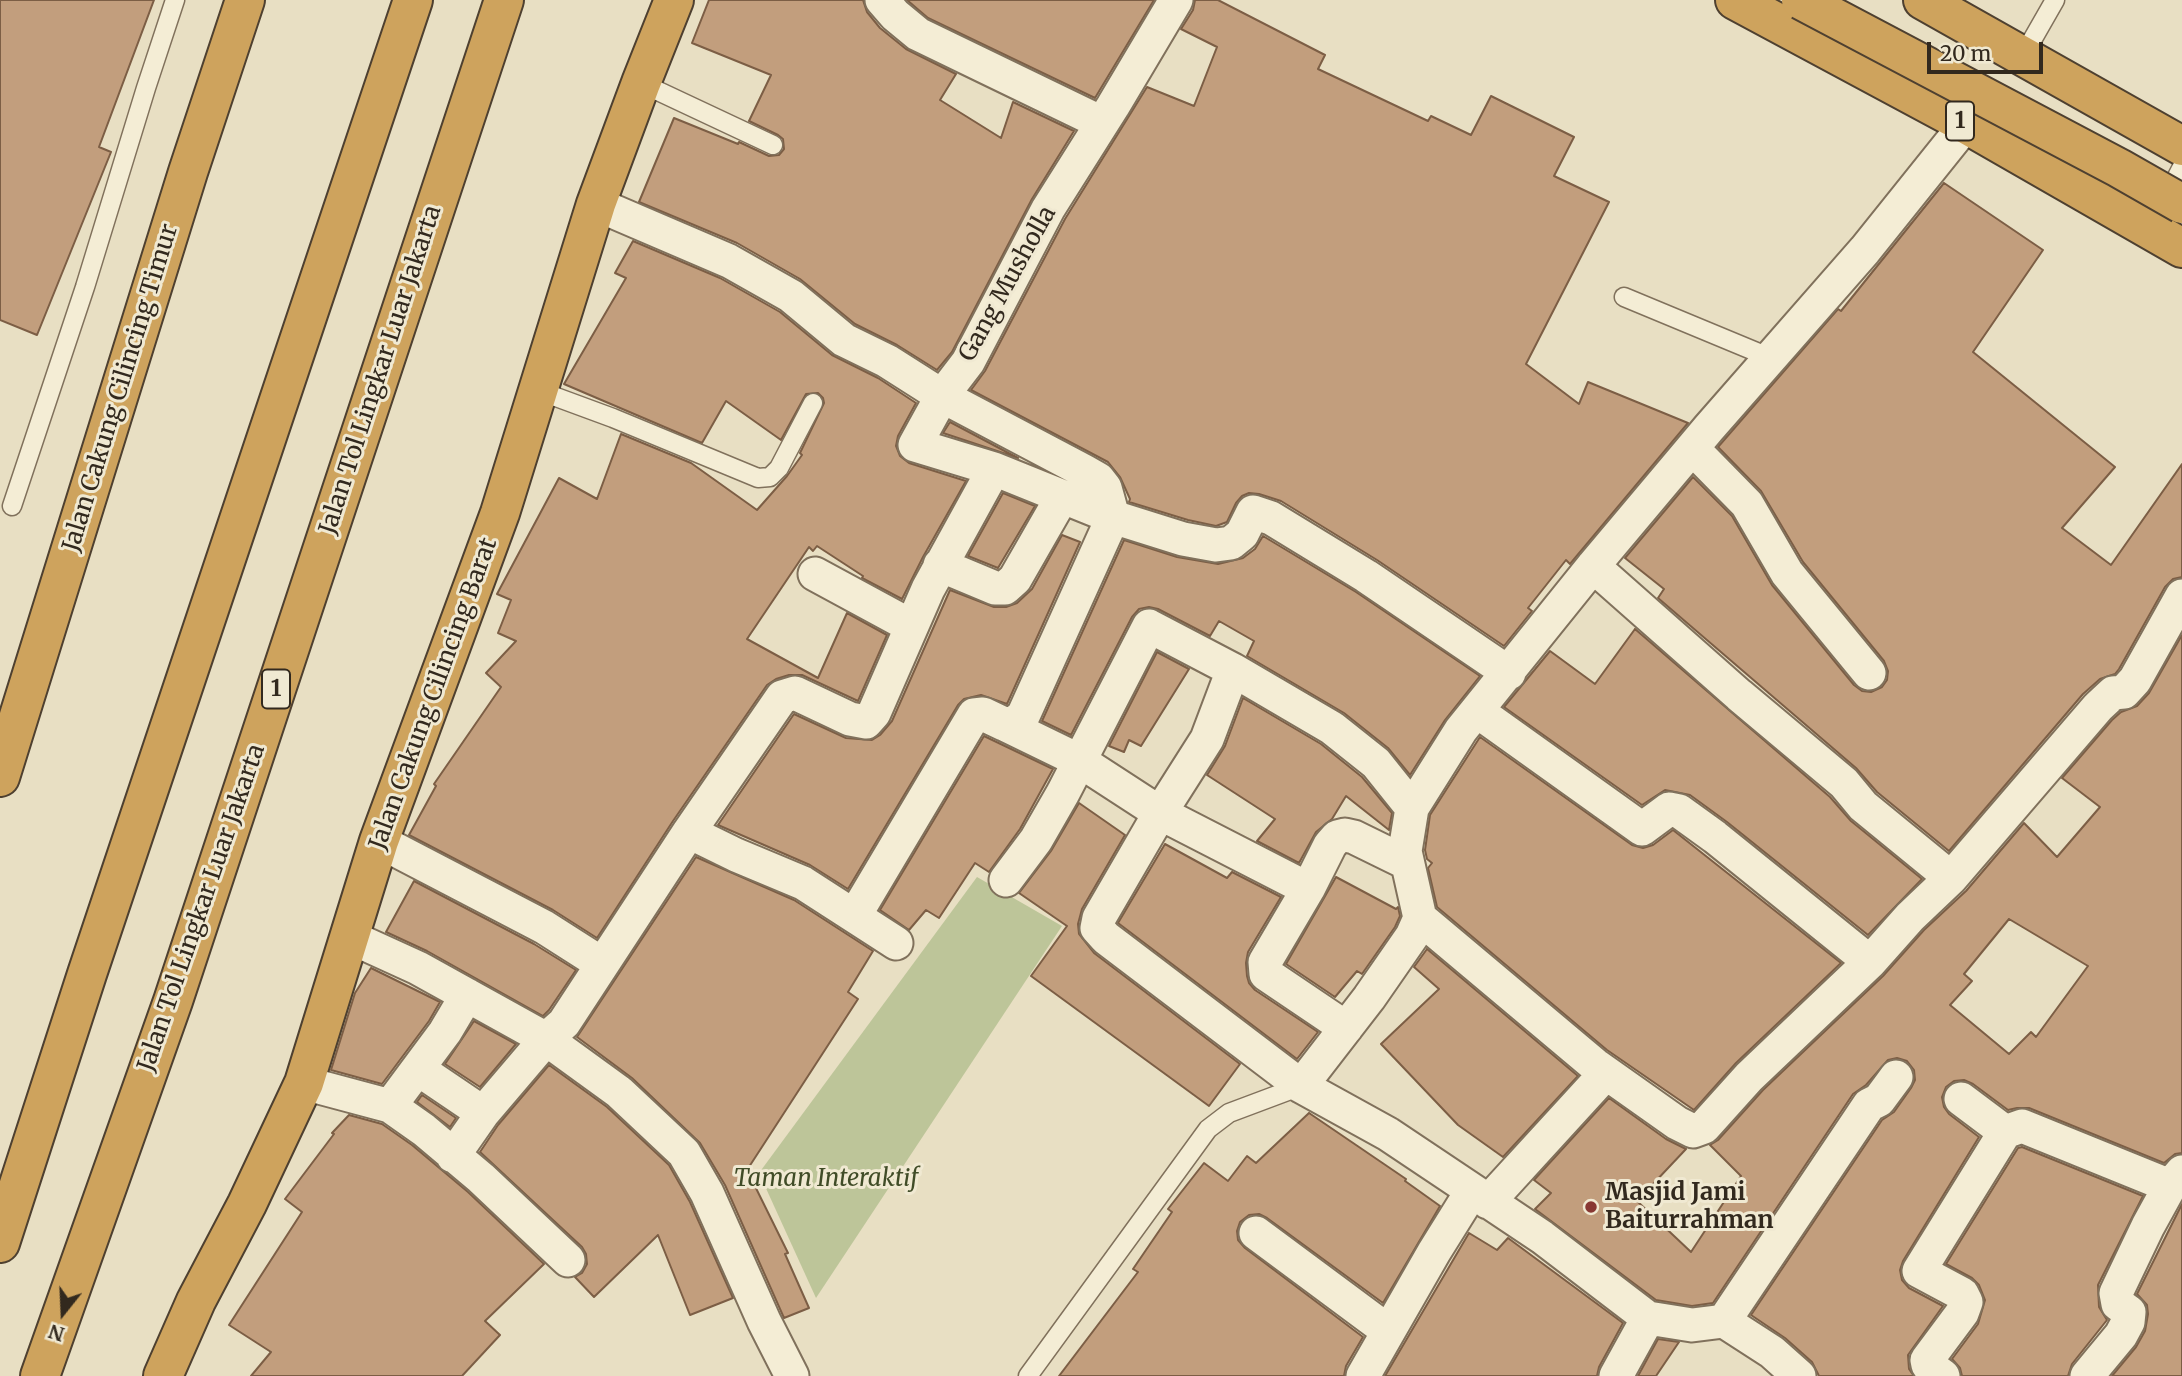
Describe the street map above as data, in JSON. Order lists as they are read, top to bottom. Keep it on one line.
{"streets":{"highway":["1","Jalan Tol Lingkar Luar Jakarta","Jalan Cakung Cilincing Timur","Jalan Cakung Cilincing Barat"],"street":["Gang Musholla"]},"parks":["Taman Interaktif"],"places":["Masjid Jami Baiturrahman"],"scale_bar":"20 m","north":"bottom"}
